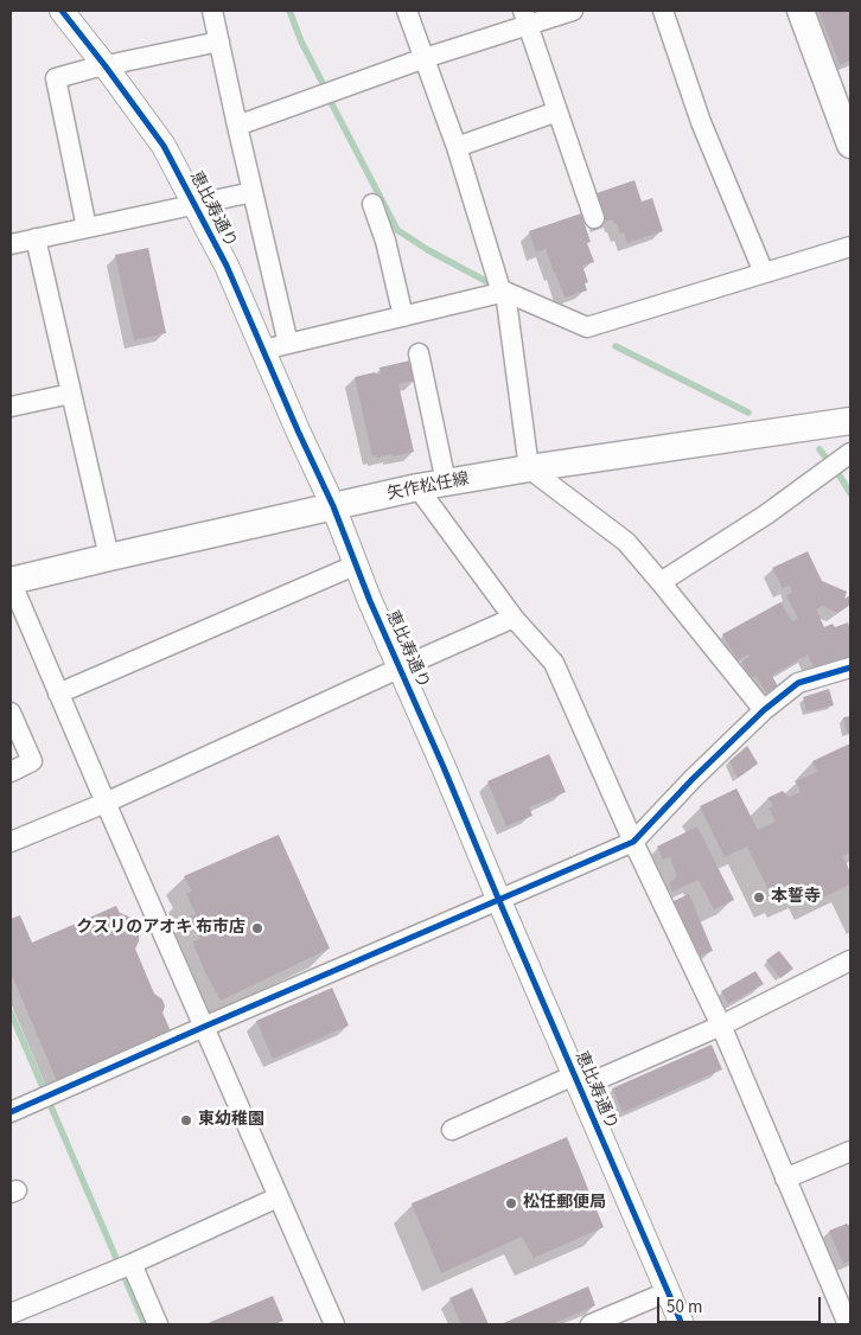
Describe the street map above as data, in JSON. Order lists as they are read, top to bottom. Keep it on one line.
{"streets":{"main road":["矢作松任線"],"street":["恵比寿通り"]},"crossings":[["恵比寿通り","矢作松任線"]],"places":["本誓寺","クスリのアオキ 布市店","東幼稚園","松任郵便局"],"scale_bar":"50 m"}
